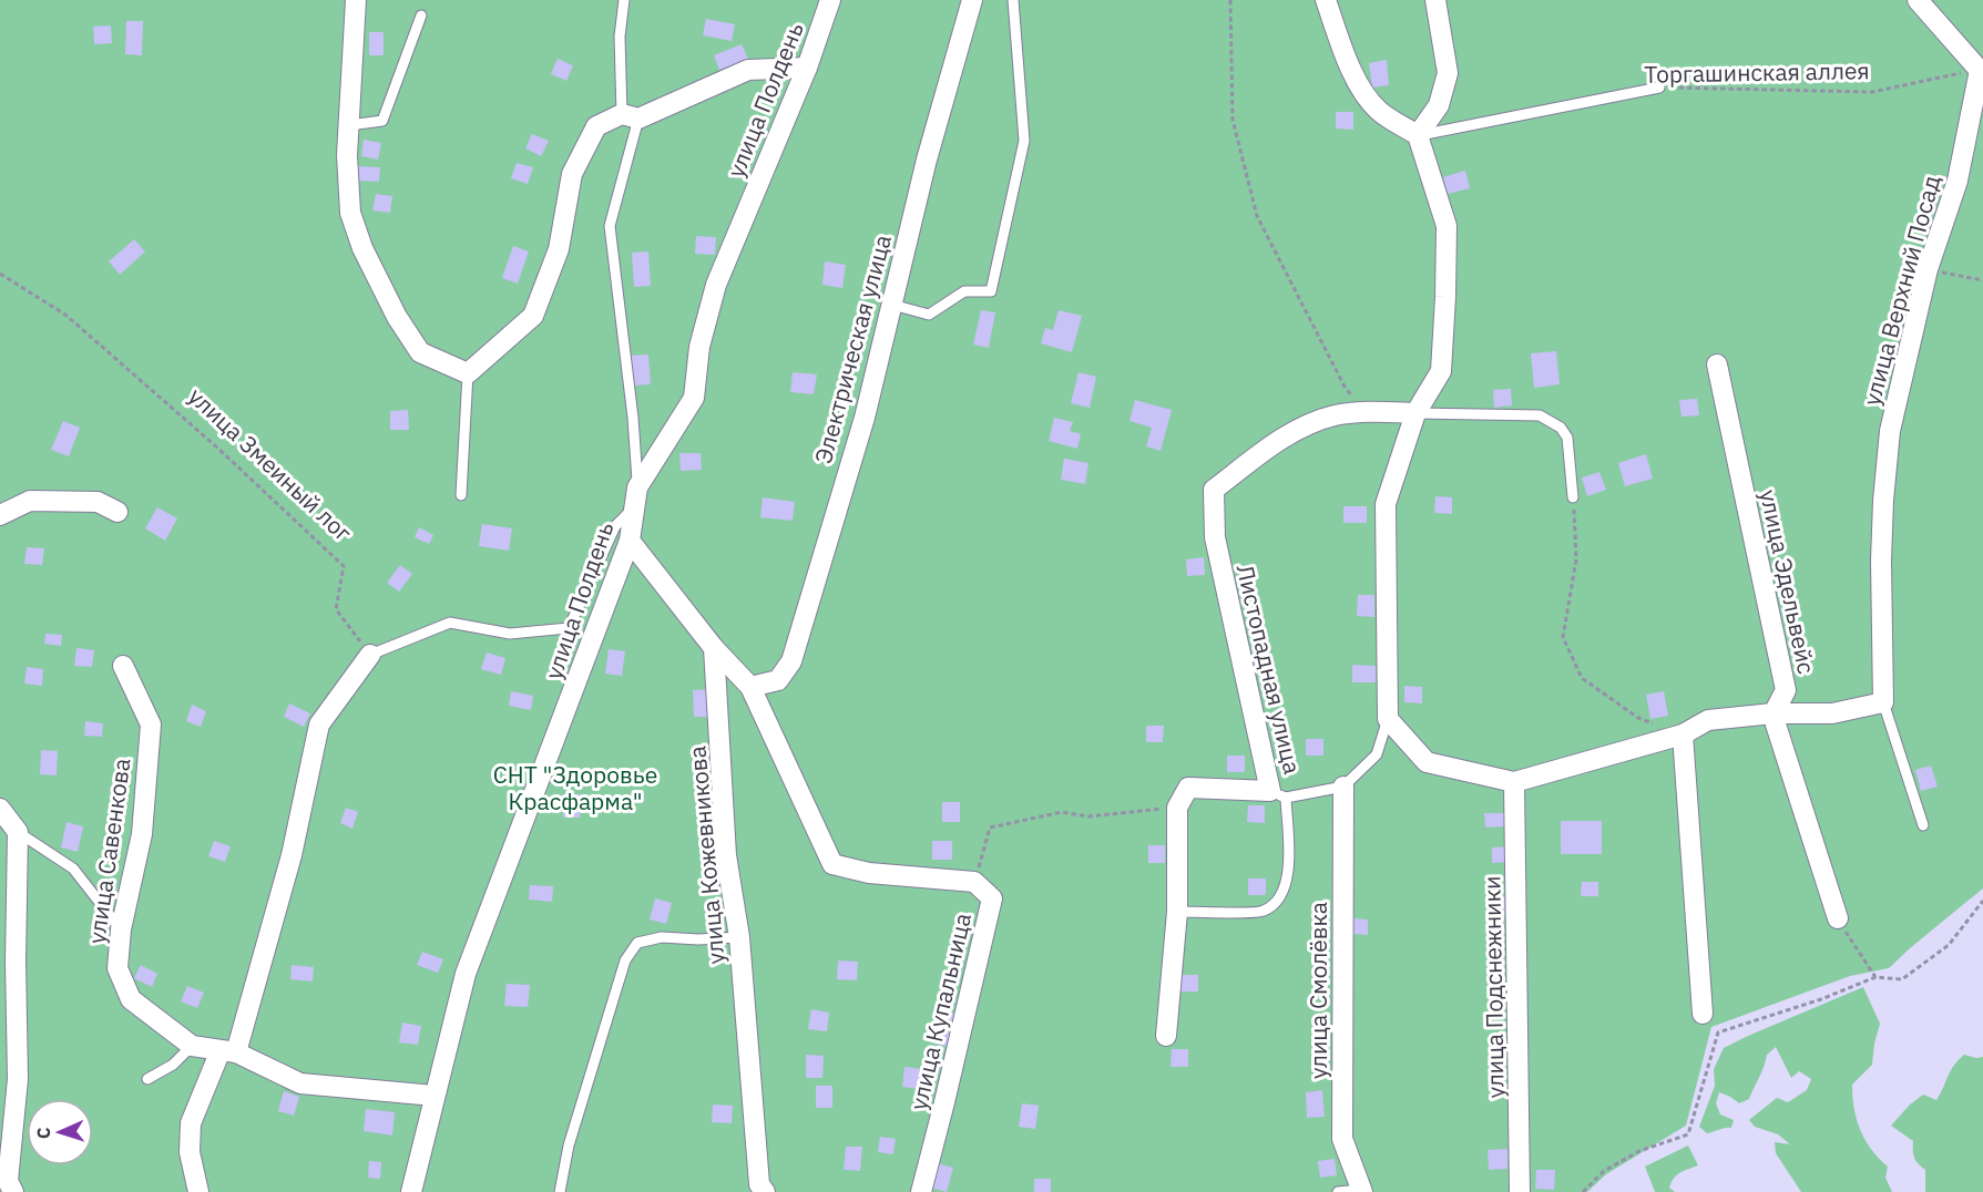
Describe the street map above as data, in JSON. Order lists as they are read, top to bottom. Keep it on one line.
{"streets":{"street":["улица Полдень","улица Верхний Посад","Электрическая улица","улица Эдельвейс","Листопадная улица","улица Савенкова","улица Кожевникова","улица Подснежники","улица Смолёвка","улица Купальница"],"lane":["Торгашинская аллея"],"path":["улица Змеиный лог"]},"crossings":[["Торгашинская аллея","улица Верхний Посад"],["улица Полдень","улица Савенкова"],["Электрическая улица","улица Купальница"],["улица Кожевникова","улица Купальница"]],"parks":["СНТ \"Здоровье Красфарма\""],"north":"left"}
